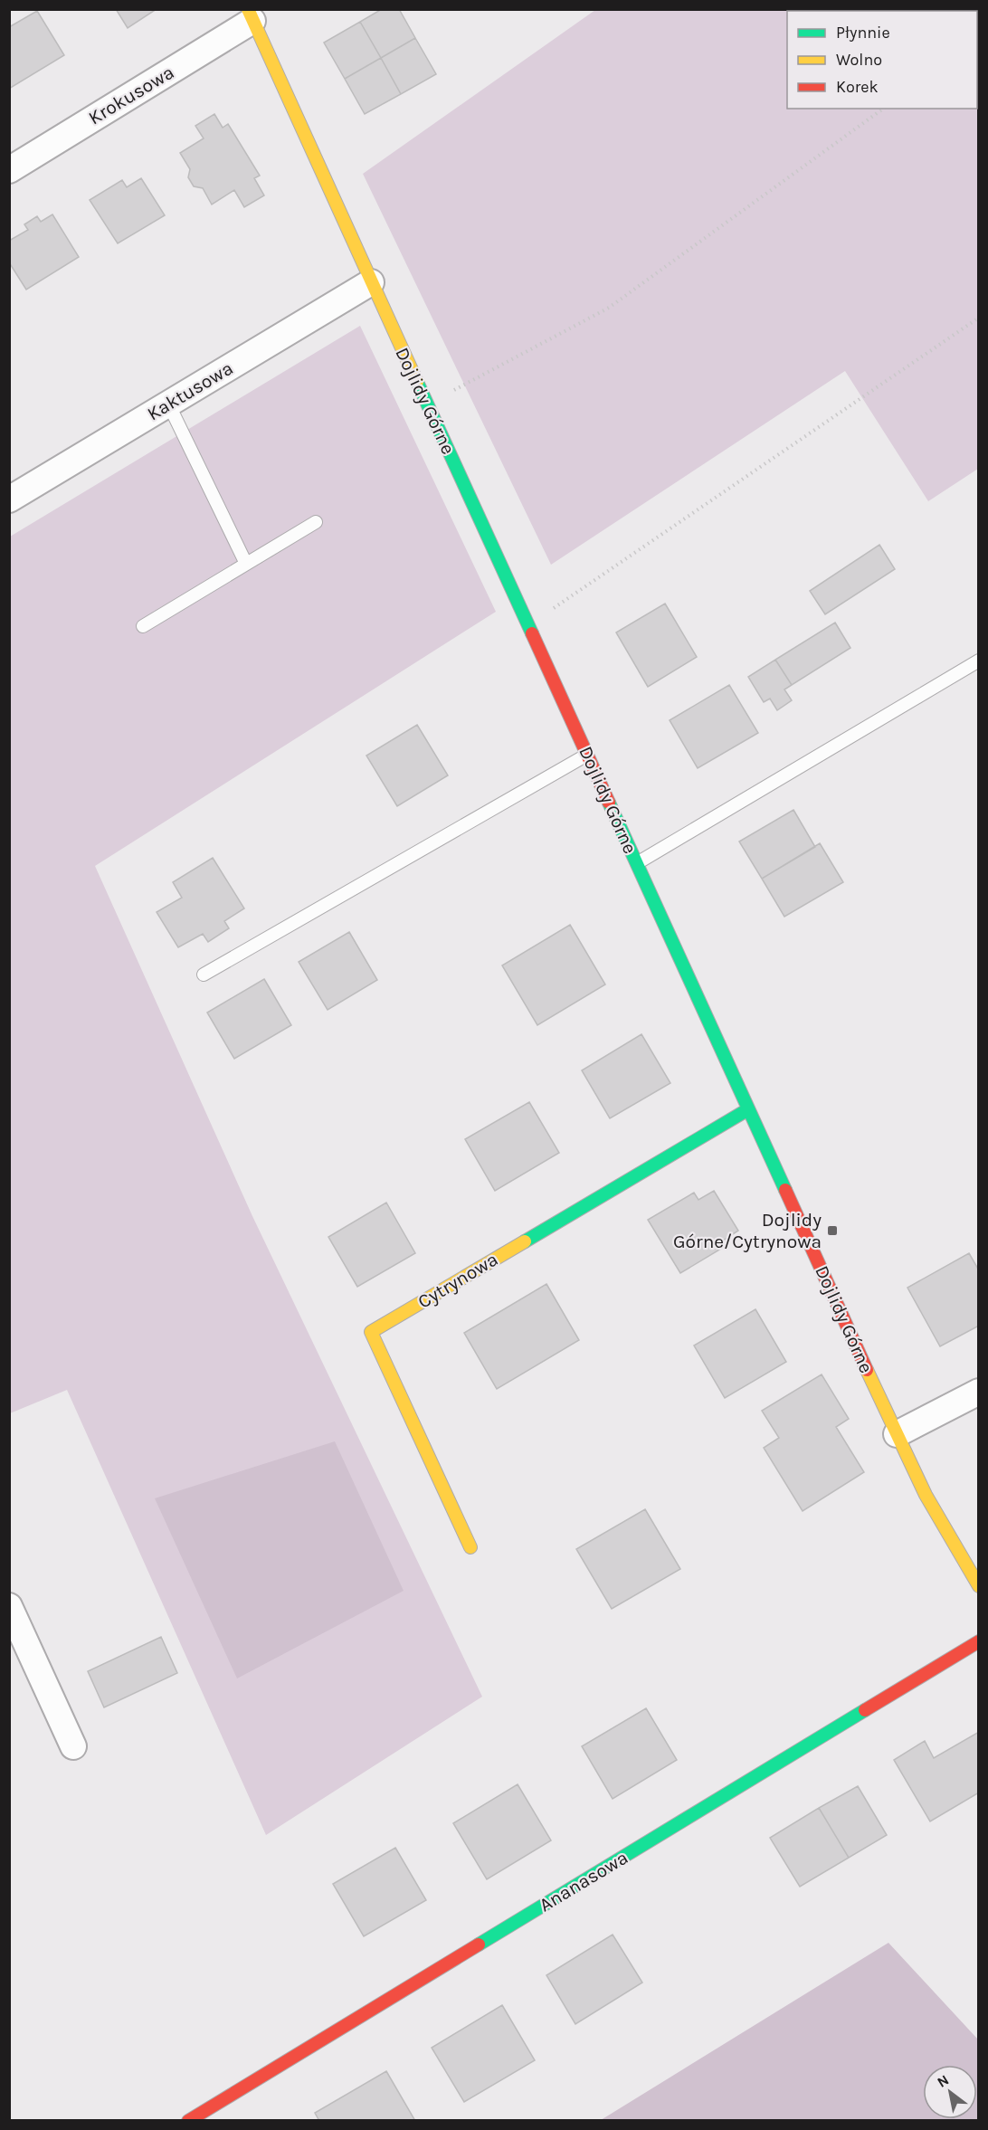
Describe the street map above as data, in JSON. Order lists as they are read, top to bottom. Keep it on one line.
{"streets":{"street":["Krokusowa","Kaktusowa","Dojlidy Górne","Cytrynowa","Ananasowa"]},"crossings":[["Krokusowa","Dojlidy Górne"],["Kaktusowa","Dojlidy Górne"],["Dojlidy Górne","Cytrynowa"]],"places":{"transit":["Dojlidy Górne/Cytrynowa"]},"legend":["Płynnie","Wolno","Korek"],"north":"top left"}
